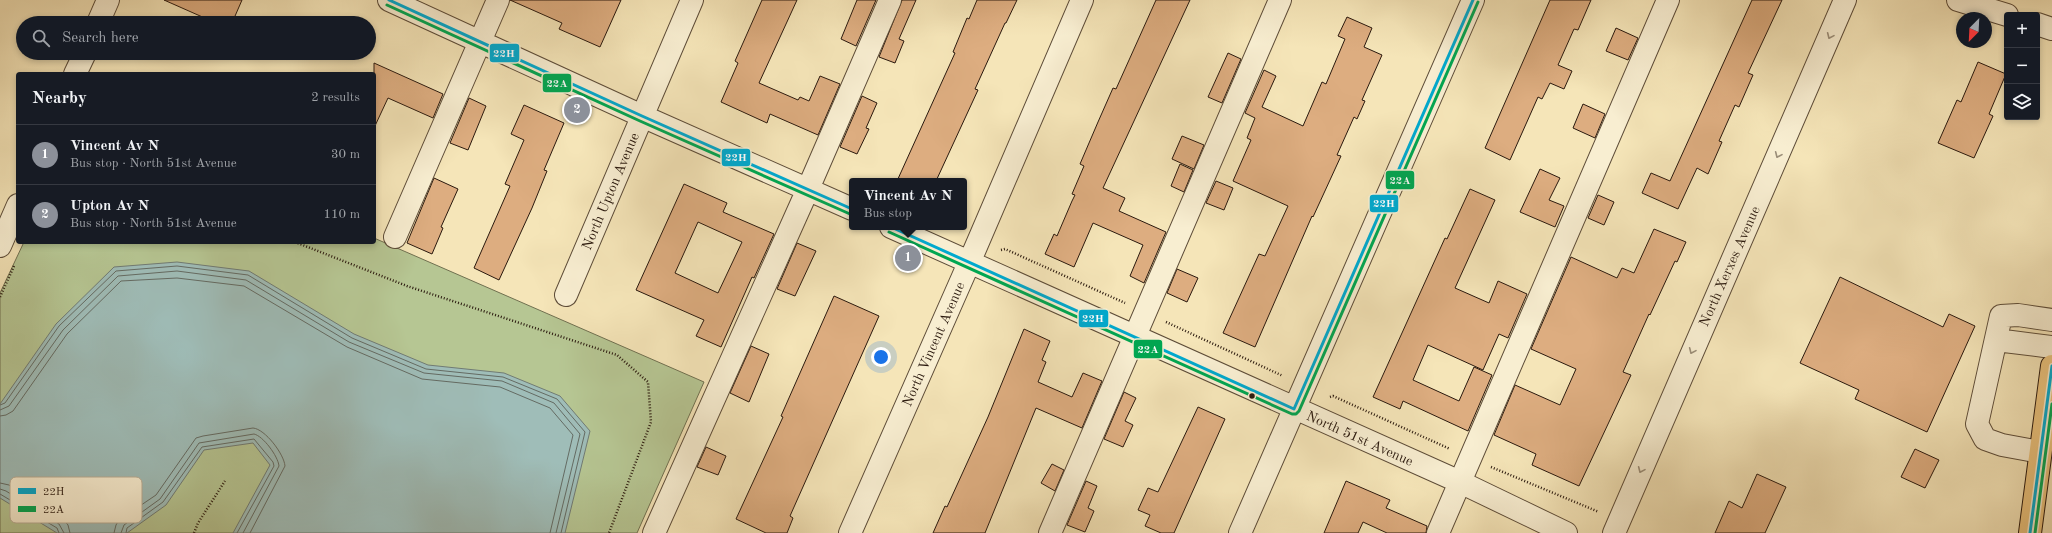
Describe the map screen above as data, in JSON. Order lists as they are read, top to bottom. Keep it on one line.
{"streets":{"street":["North Upton Avenue","North Xerxes Avenue","North Vincent Avenue","North 51st Avenue"]},"crossings":[["North Vincent Avenue","North 51st Avenue"]],"lines":["transit line 22H","transit line 22A"],"legend":["22H","22A"],"north":"bottom left","page":{"map_buttons":["+","−"],"search":"Search here","heading":["Nearby","2 results"],"pins":["2","1"],"list":[{"mark":"1","name":"Vincent Av N","note":"Bus stop · North 51st Avenue","value":"30 m"},{"mark":"2","name":"Upton Av N","note":"Bus stop · North 51st Avenue","value":"110 m"}],"popup":["Vincent Av N","Bus stop"]}}
